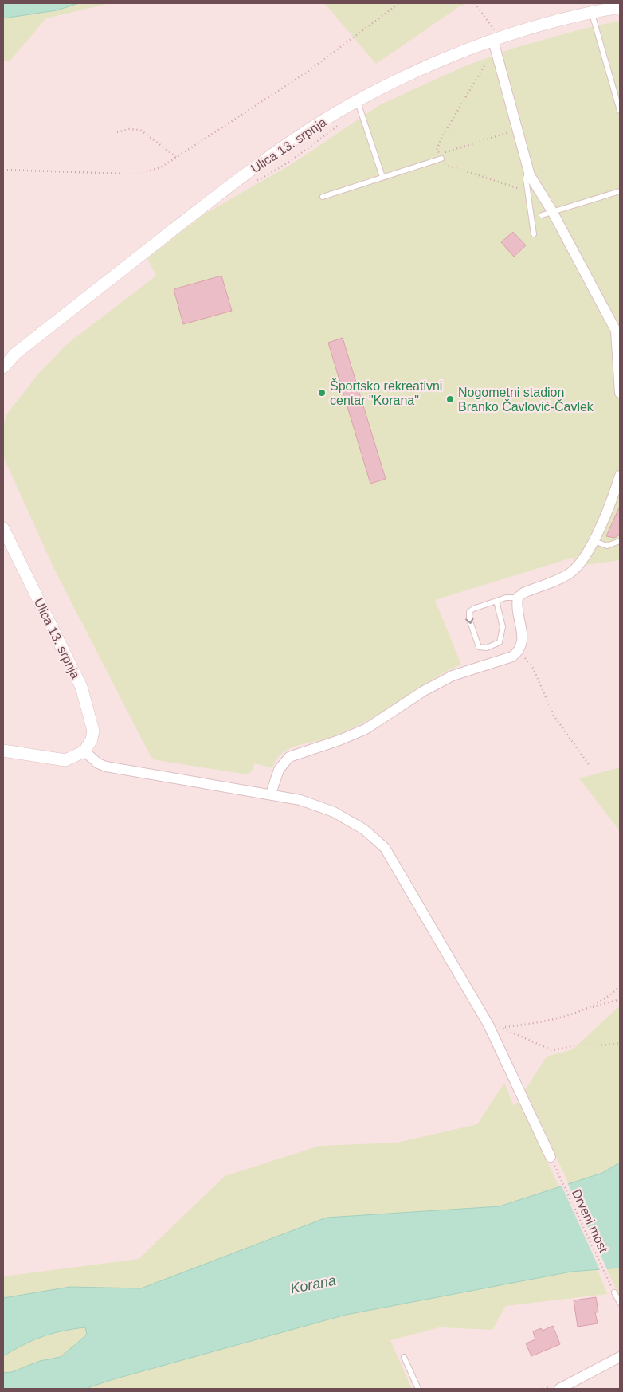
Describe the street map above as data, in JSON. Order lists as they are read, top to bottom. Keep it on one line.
{"streets":{"street":["Ulica 13. srpnja"],"path":["Drveni most"]},"water":["Korana"],"places":["Športsko rekreativni centar \"Korana\"","Nogometni stadion Branko Čavlović-Čavlek"]}
